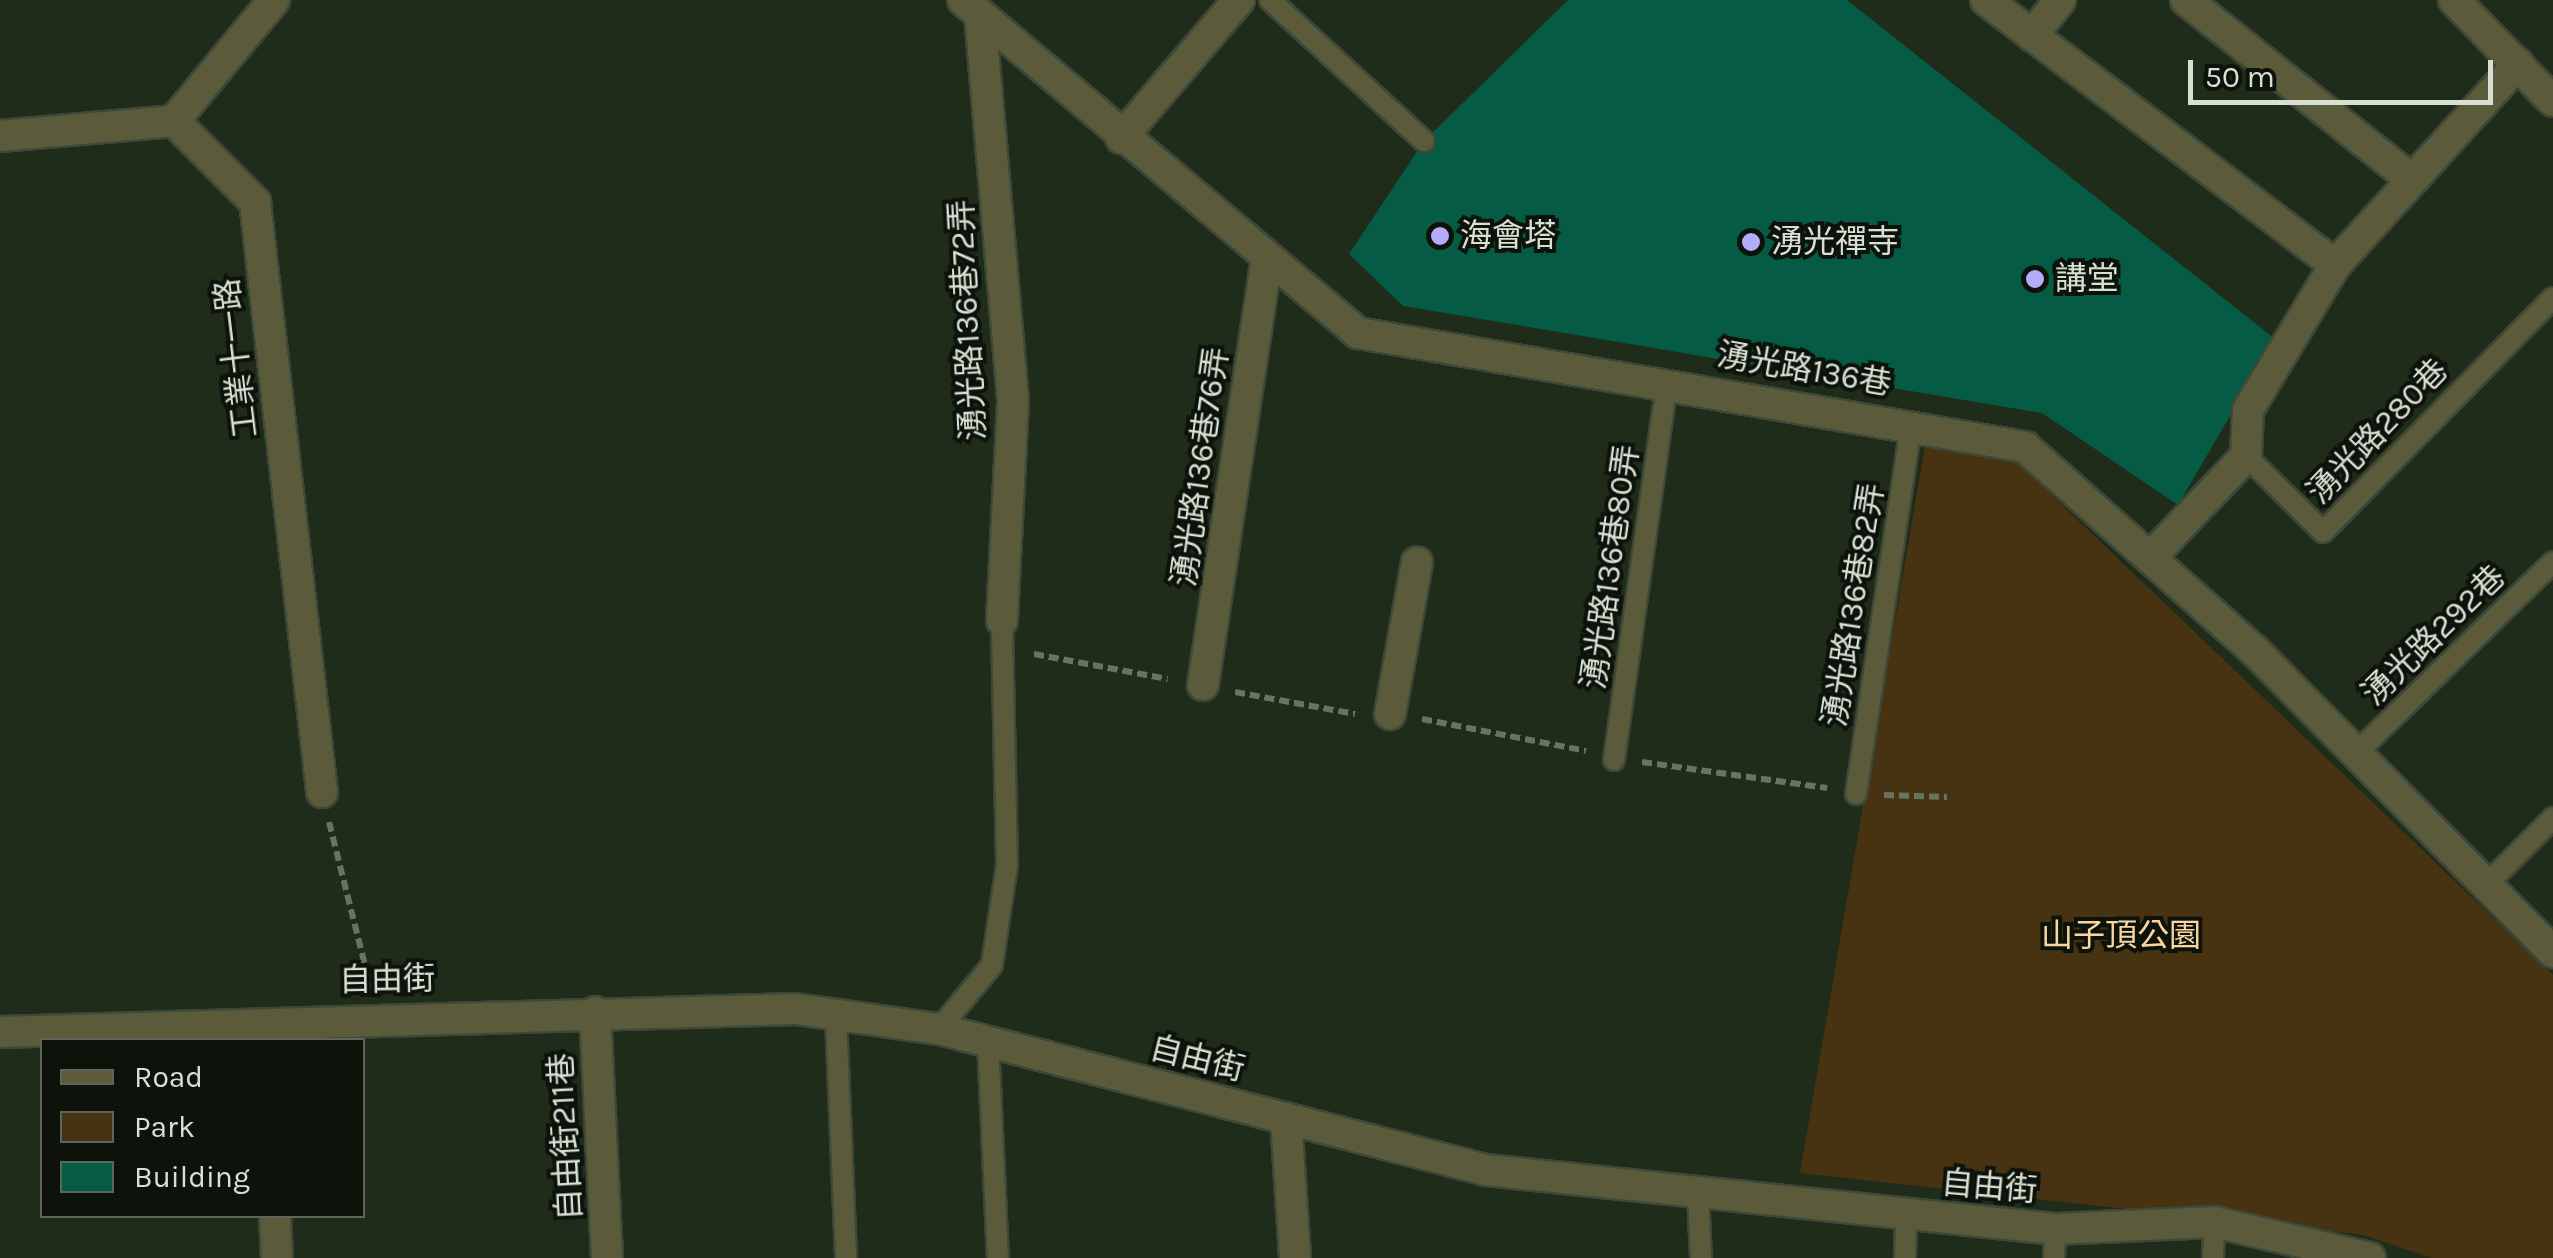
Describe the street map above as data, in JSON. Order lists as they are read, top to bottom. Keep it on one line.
{"streets":{"street":["湧光路136巷72弄","工業十一路","湧光路136巷","湧光路136巷76弄","自由街","自由街211巷"],"lane":["湧光路280巷","湧光路136巷80弄","湧光路136巷82弄","湧光路292巷"]},"crossings":[["湧光路136巷72弄","湧光路136巷"],["湧光路136巷","湧光路136巷76弄"],["湧光路136巷","湧光路136巷80弄"],["湧光路136巷","湧光路136巷82弄"],["湧光路136巷","湧光路292巷"],["自由街","自由街211巷"]],"parks":["山子頂公園"],"places":["海會塔","湧光禪寺","講堂"],"legend":["Road","Park","Building"],"scale_bar":"50 m"}
